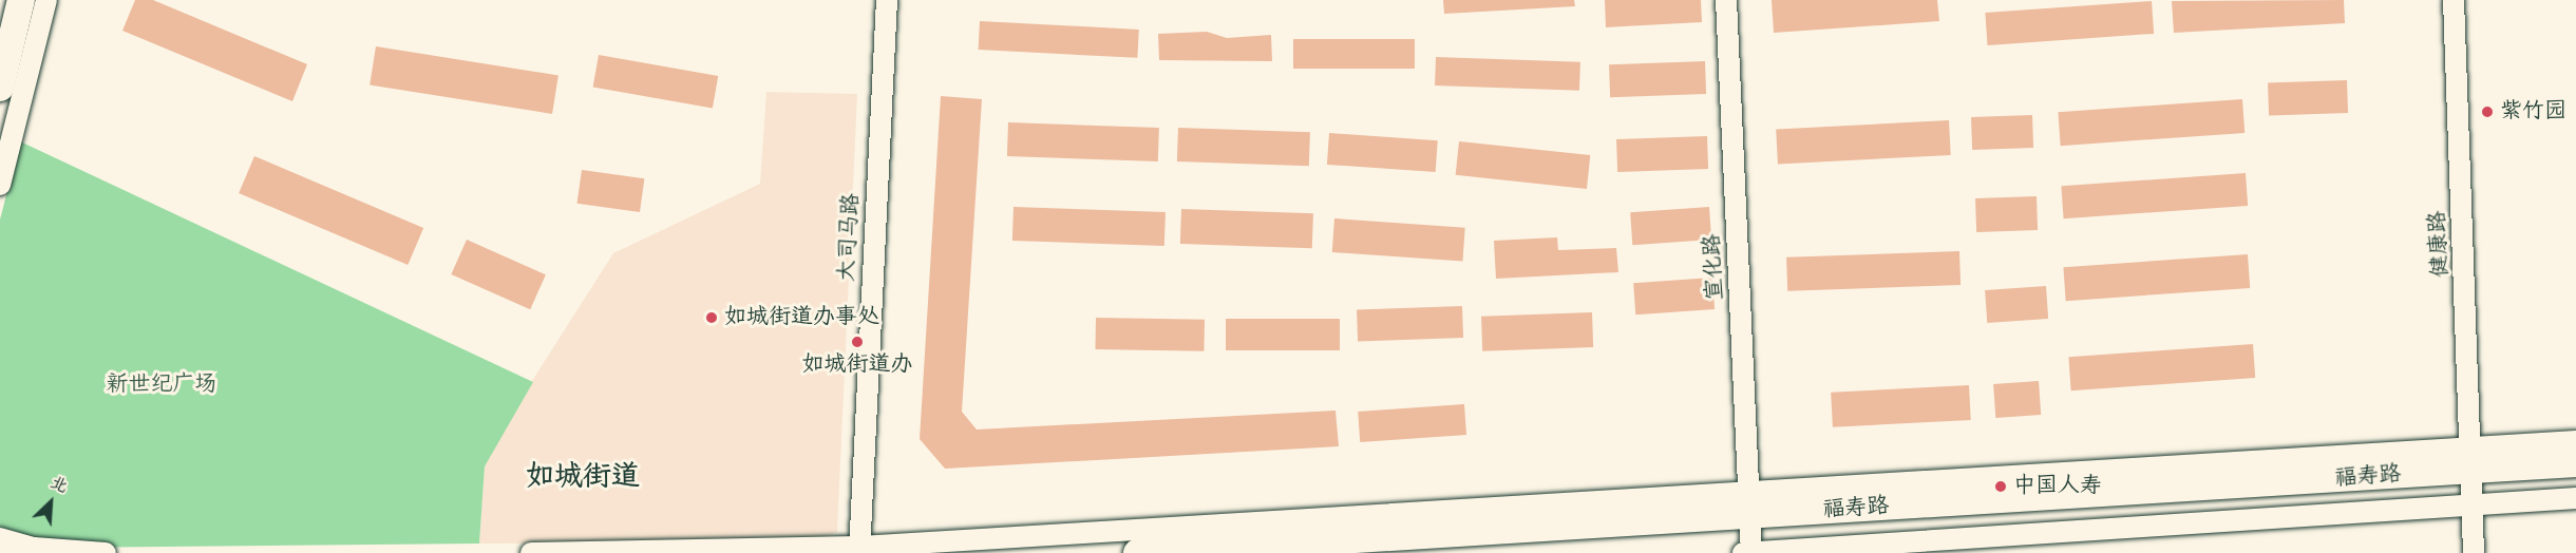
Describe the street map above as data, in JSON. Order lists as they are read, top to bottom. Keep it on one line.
{"streets":{"main road":["福寿路"],"street":["大司马路","健康路","宣化路"]},"crossings":[["健康路","福寿路"],["宣化路","福寿路"]],"districts":["如城街道"],"parks":["新世纪广场"],"places":["紫竹园","如城街道办事处","如城街道办","中国人寿"],"north":"top right"}
